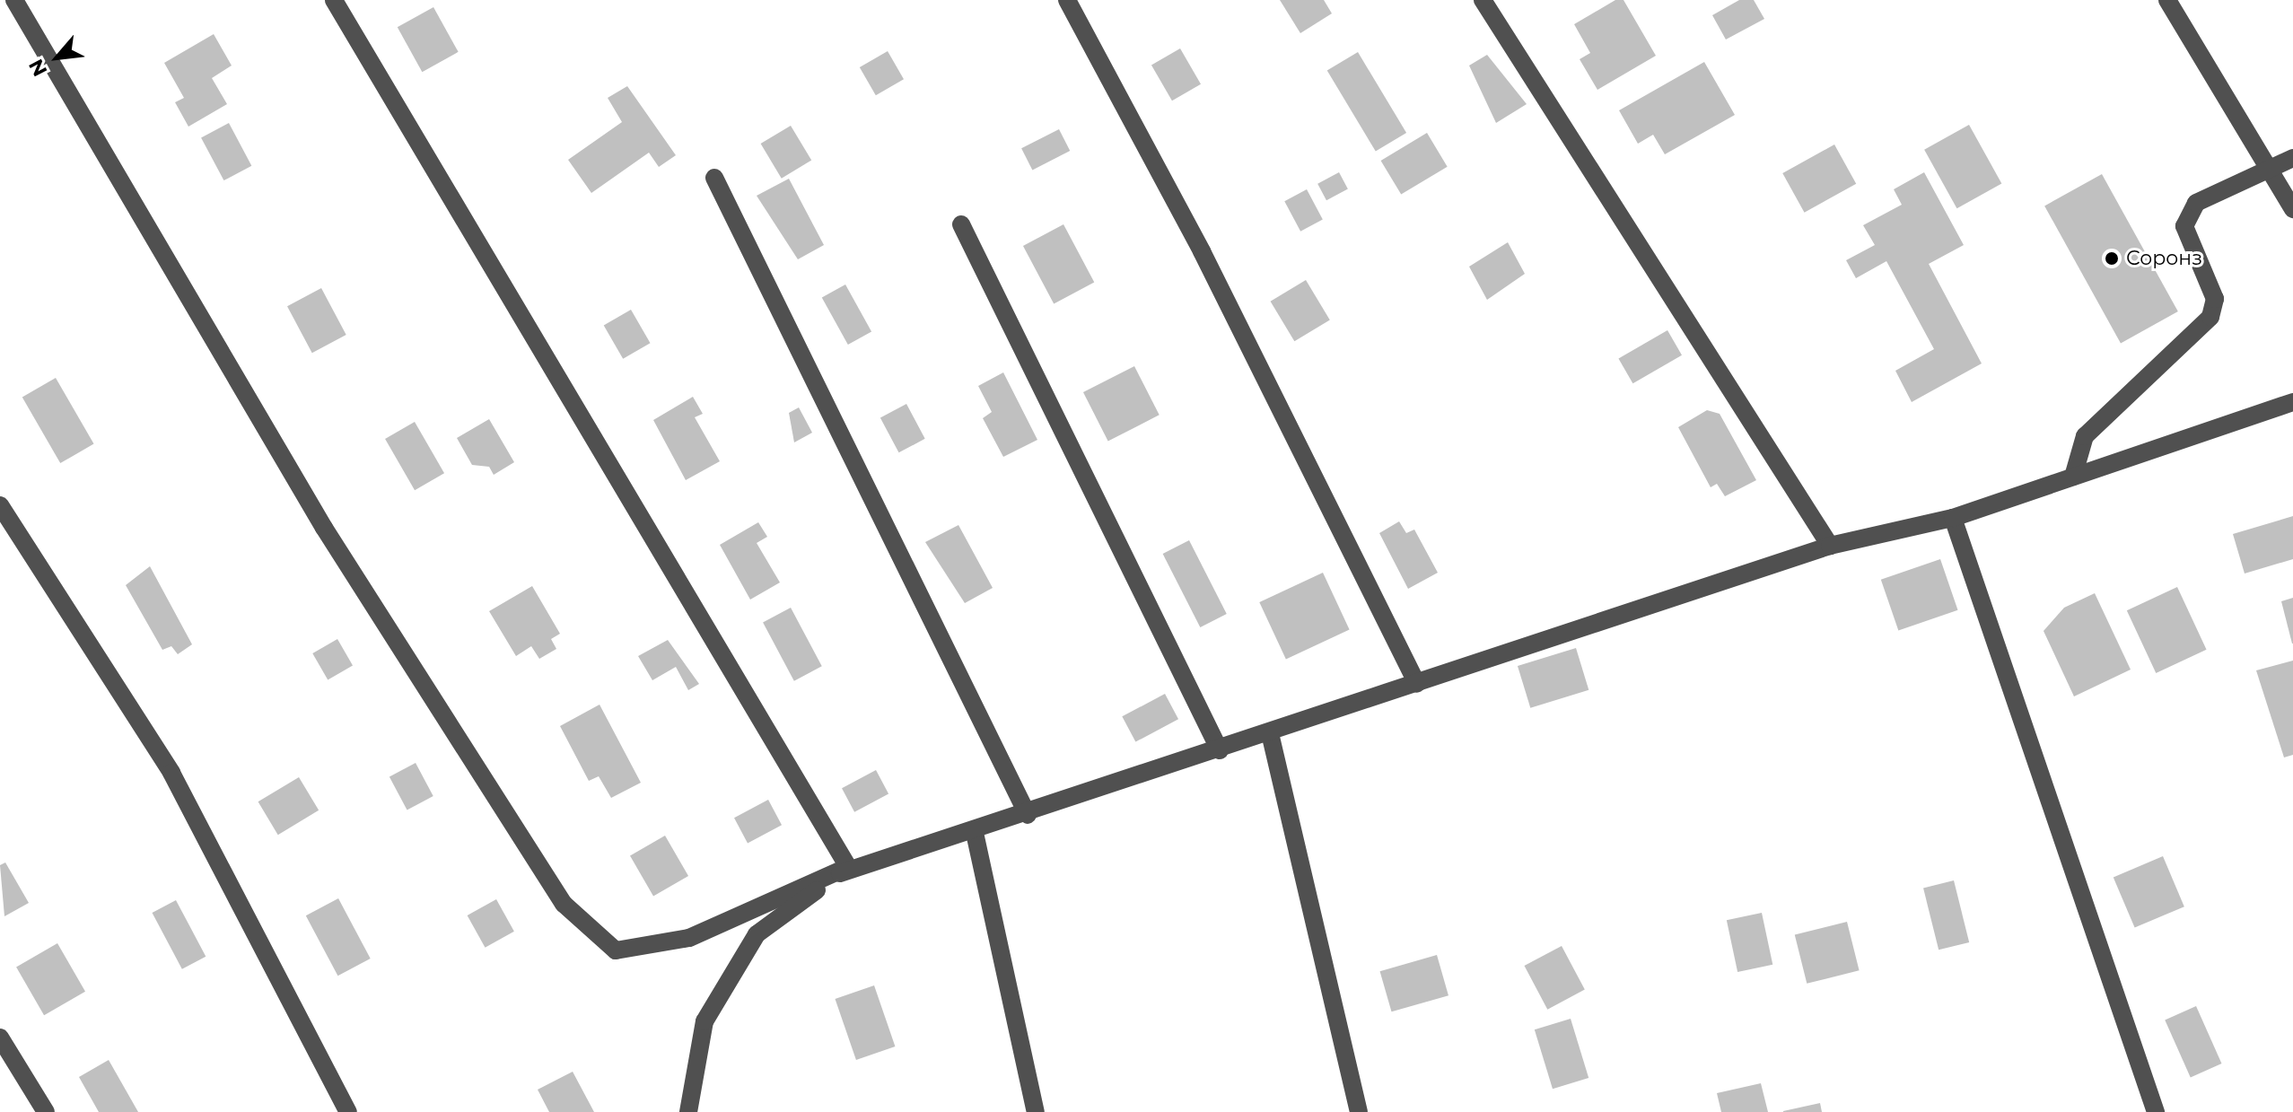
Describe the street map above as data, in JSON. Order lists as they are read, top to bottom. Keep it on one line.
{"places":["Соронз"],"north":"bottom left"}
